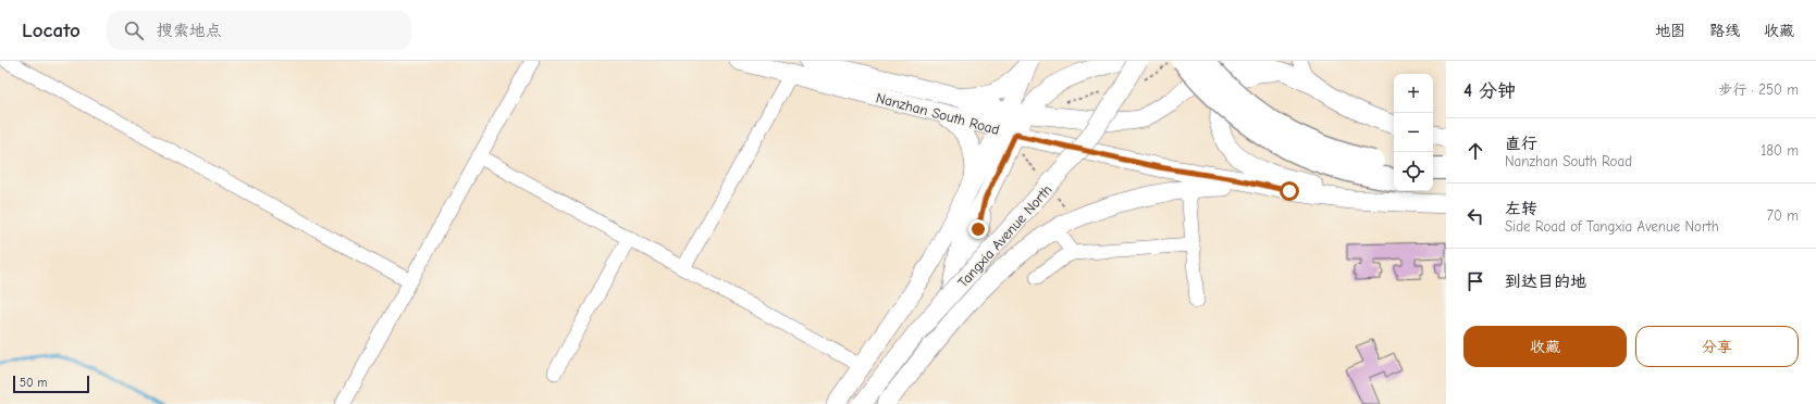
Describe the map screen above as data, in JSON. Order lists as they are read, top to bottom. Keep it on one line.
{"streets":{"main road":["Nanzhan South Road","Tangxia Avenue North"]},"scale_bar":"50 m","page":{"header":"Locato","search":"搜索地点","nav":["地图","路线","收藏"],"heading":["4 分钟","步行 · 250 m"],"map_buttons":["+","−"],"list":[["直行","Nanzhan South Road","180 m"],["左转","Side Road of Tangxia Avenue North","70 m"],"到达目的地"],"buttons":["收藏","分享"],"scale":"50 m"}}
